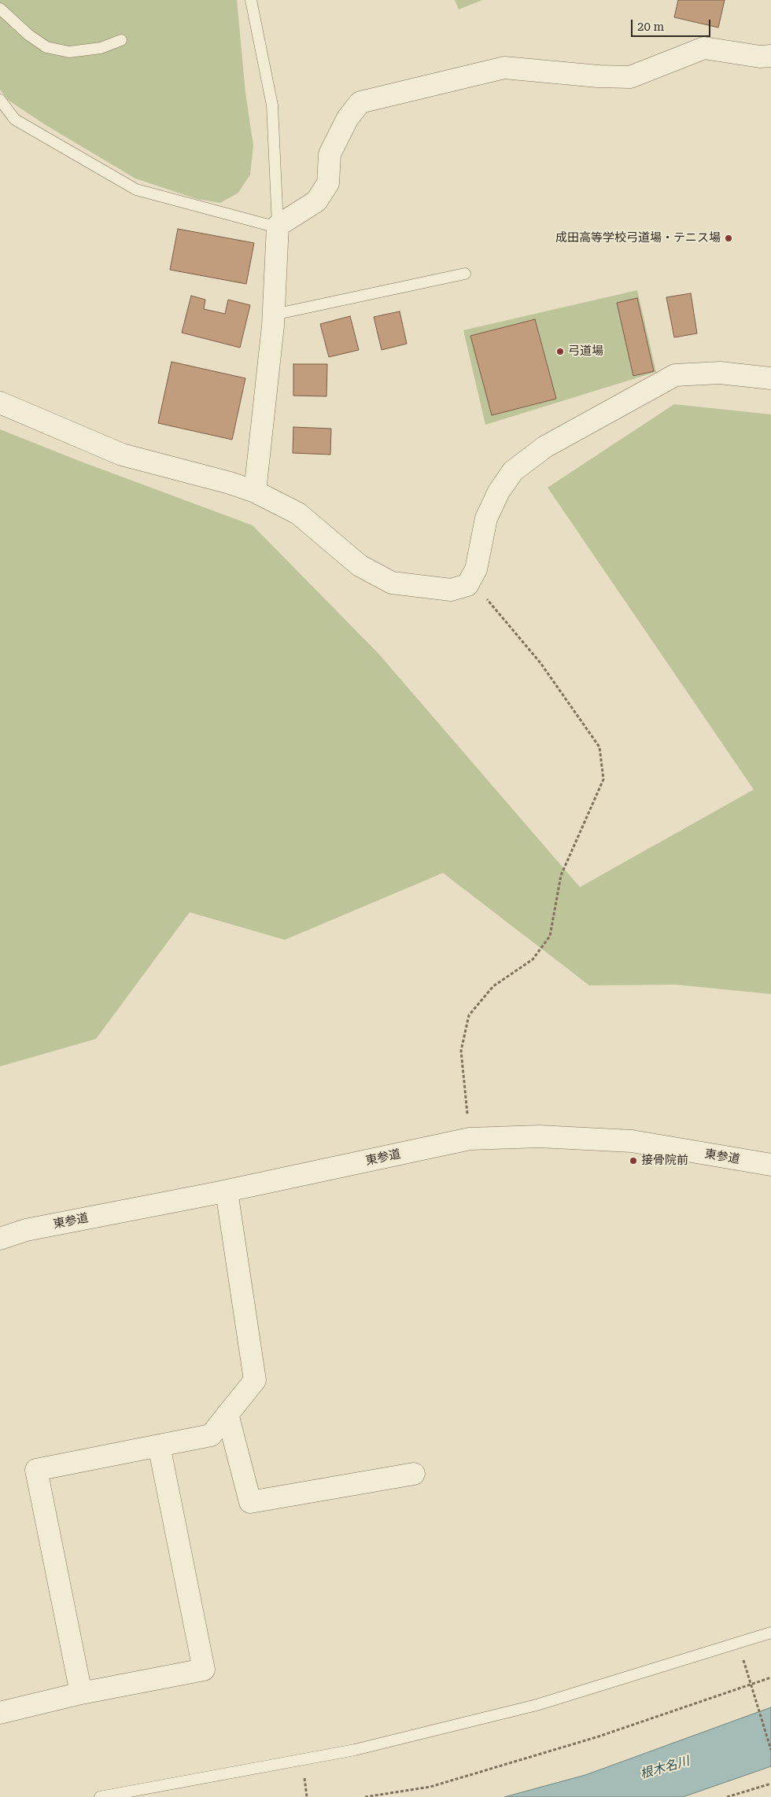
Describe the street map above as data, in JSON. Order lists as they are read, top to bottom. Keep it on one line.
{"streets":{"street":["東参道"]},"water":["根木名川"],"places":["成田高等学校弓道場・テニス場","弓道場","接骨院前"],"scale_bar":"20 m"}
